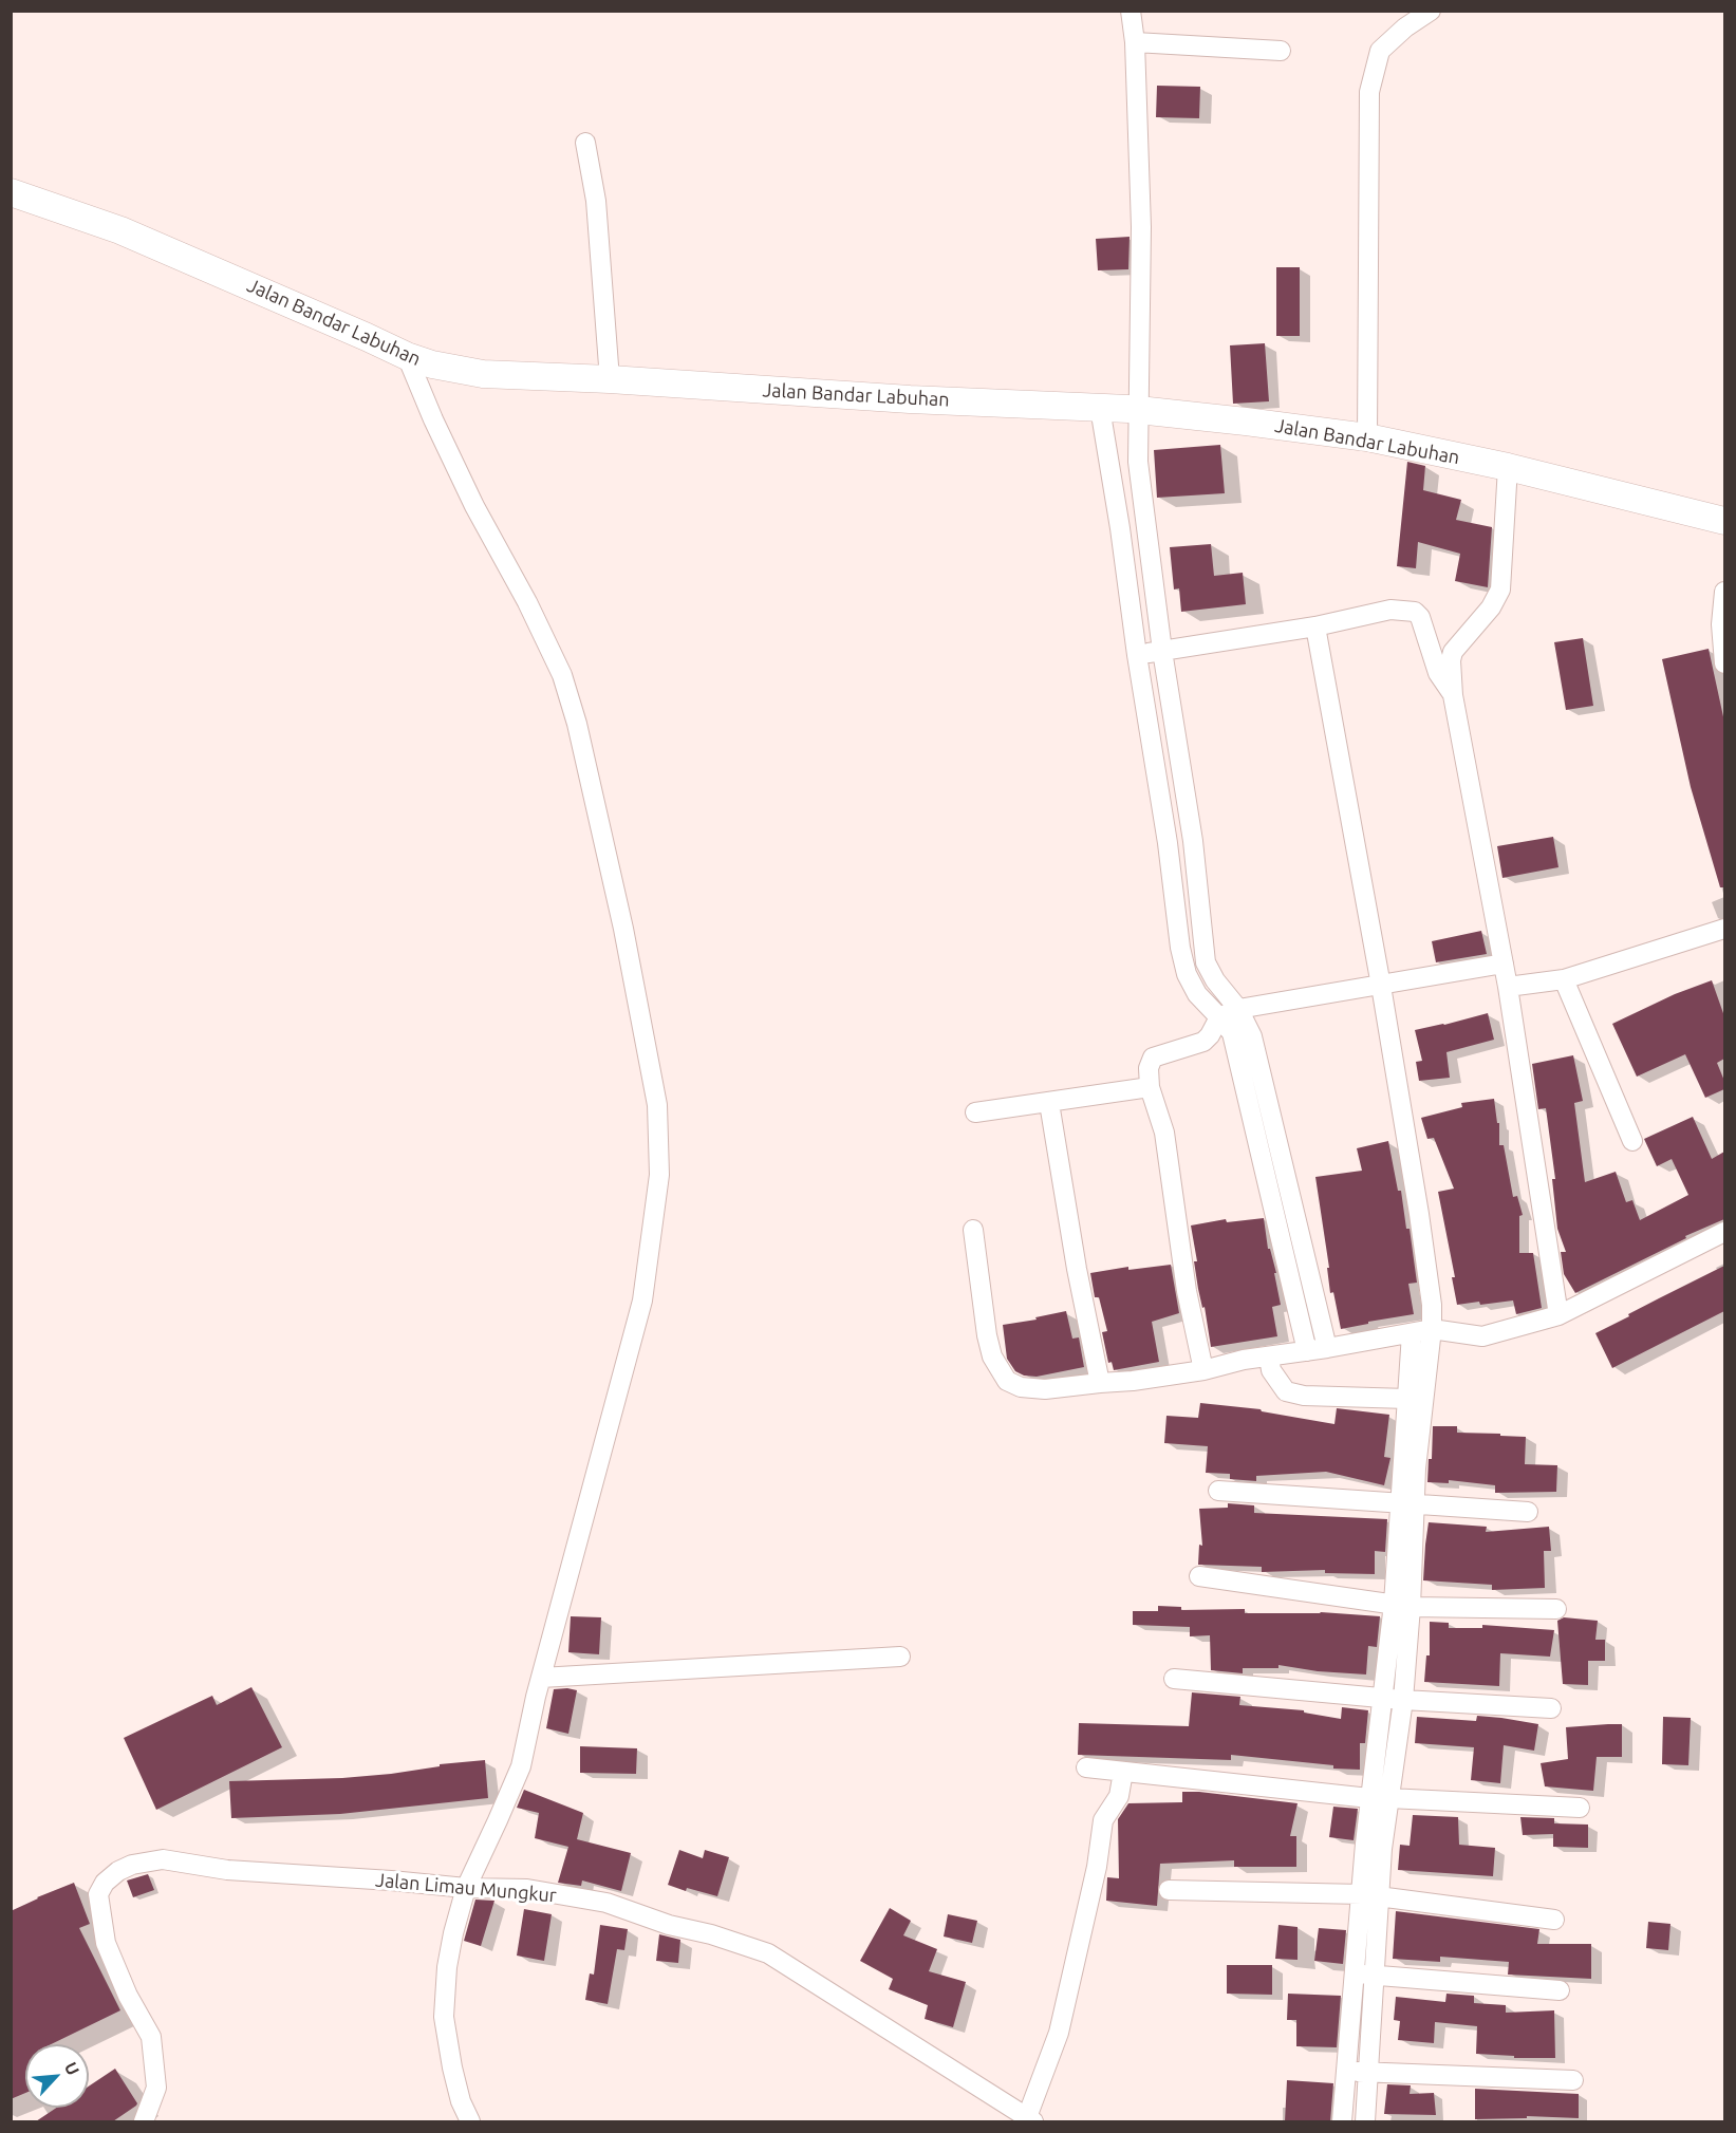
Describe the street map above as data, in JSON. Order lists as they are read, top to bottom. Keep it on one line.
{"streets":{"main road":["Jalan Bandar Labuhan"],"street":["Jalan Limau Mungkur"]},"north":"top right"}
